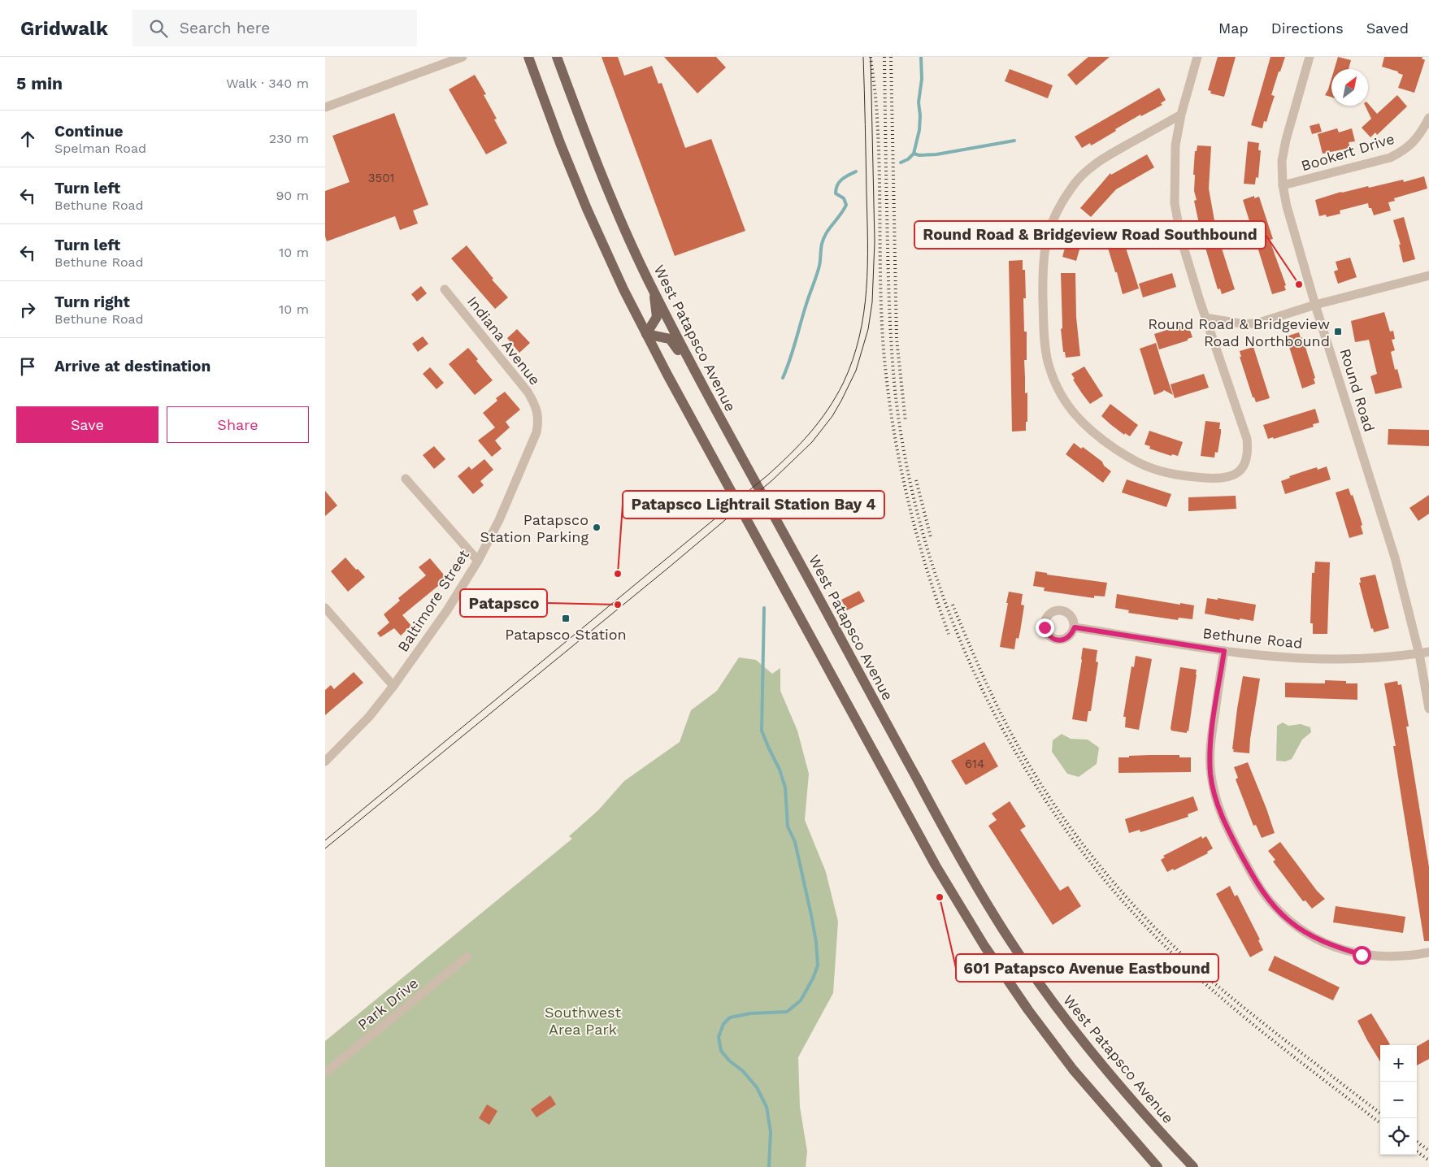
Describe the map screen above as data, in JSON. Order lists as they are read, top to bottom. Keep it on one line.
{"streets":{"main road":["West Patapsco Avenue"],"street":["Bookert Drive","Indiana Avenue","Round Road","Baltimore Street","Bethune Road","Park Drive"]},"crossings":[["Bookert Drive","Round Road"],["Indiana Avenue","Baltimore Street"],["Round Road","Bethune Road"]],"parks":["Southwest Area Park"],"places":{"other":["Round Road & Bridgeview Road Southbound","Patapsco Station Parking","Patapsco Lightrail Station Bay 4","Patapsco","601 Patapsco Avenue Eastbound"],"transit":["Round Road & Bridgeview Road Northbound","Patapsco Station"]},"house_numbers":["3501","614"],"north":"top right","page":{"header":"Gridwalk","search":"Search here","nav":["Map","Directions","Saved"],"heading":["5 min","Walk · 340 m"],"list":[["Continue","Spelman Road","230 m"],["Turn left","Bethune Road","90 m"],["Turn left","Bethune Road","10 m"],["Turn right","Bethune Road","10 m"],"Arrive at destination"],"buttons":["Save","Share"],"map_buttons":["+","−"]}}
